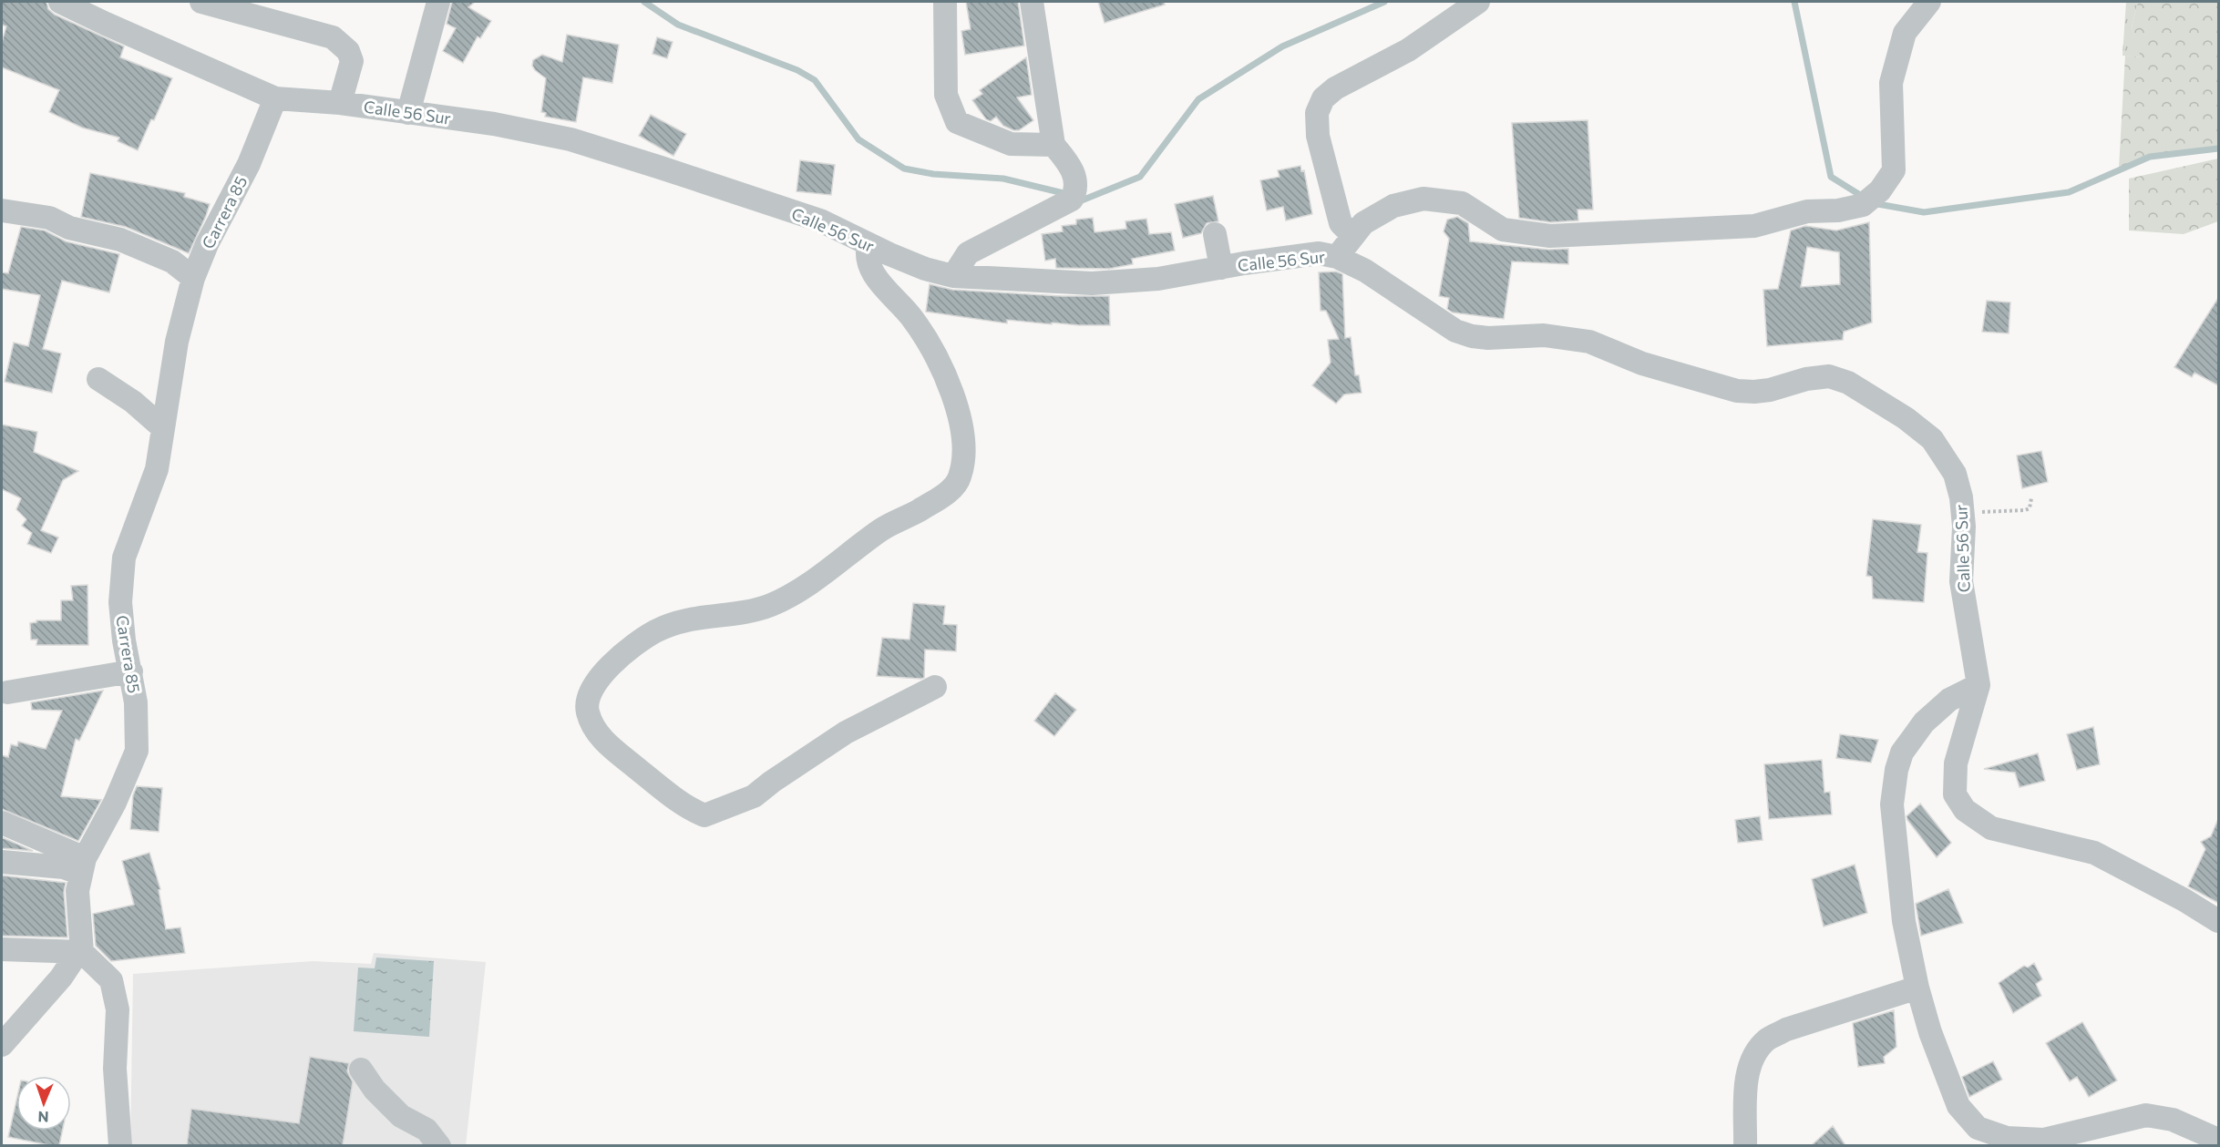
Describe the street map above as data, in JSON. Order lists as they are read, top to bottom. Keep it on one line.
{"streets":{"street":["Calle 56 Sur","Carrera 85"]},"crossings":[["Calle 56 Sur","Carrera 85"]],"north":"bottom"}
